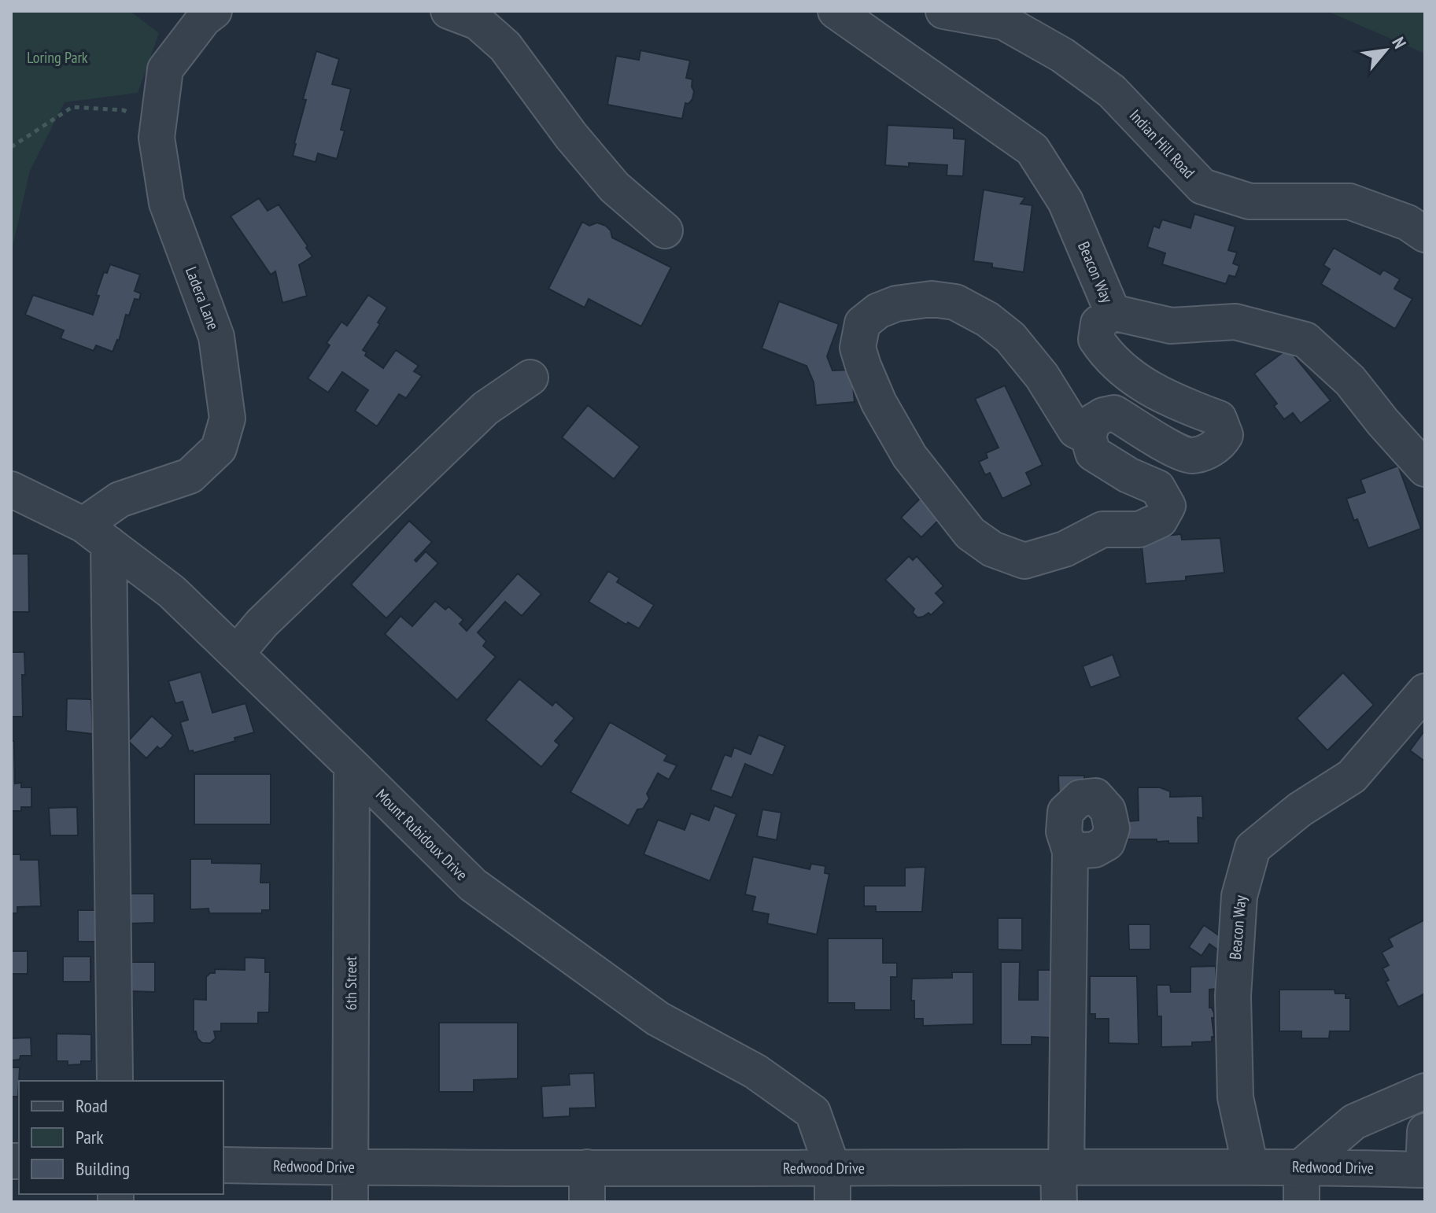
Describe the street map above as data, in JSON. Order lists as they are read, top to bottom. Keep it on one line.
{"streets":{"street":["Indian Hill Road","Beacon Way","Ladera Lane","Mount Rubidoux Drive","6th Street","Redwood Drive"]},"crossings":[["Beacon Way","Redwood Drive"],["Ladera Lane","Mount Rubidoux Drive"],["Mount Rubidoux Drive","6th Street"],["Mount Rubidoux Drive","Redwood Drive"],["6th Street","Redwood Drive"]],"parks":["Loring Park"],"legend":["Road","Park","Building"],"north":"top right"}
